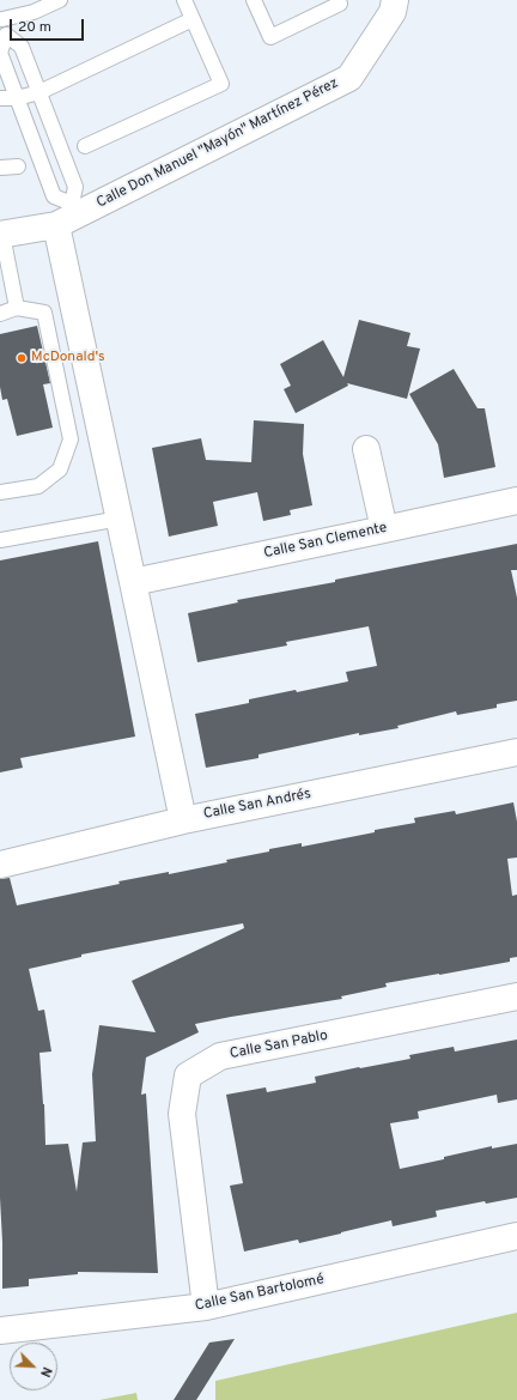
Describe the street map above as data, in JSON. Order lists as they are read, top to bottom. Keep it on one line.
{"streets":{"street":["Calle Don Manuel \"Mayón\" Martínez Pérez","Calle San Clemente","Calle San Andrés","Calle San Pablo","Calle San Bartolomé"]},"crossings":[["Calle San Pablo","Calle San Bartolomé"]],"places":["McDonald's"],"scale_bar":"20 m","north":"bottom right"}
